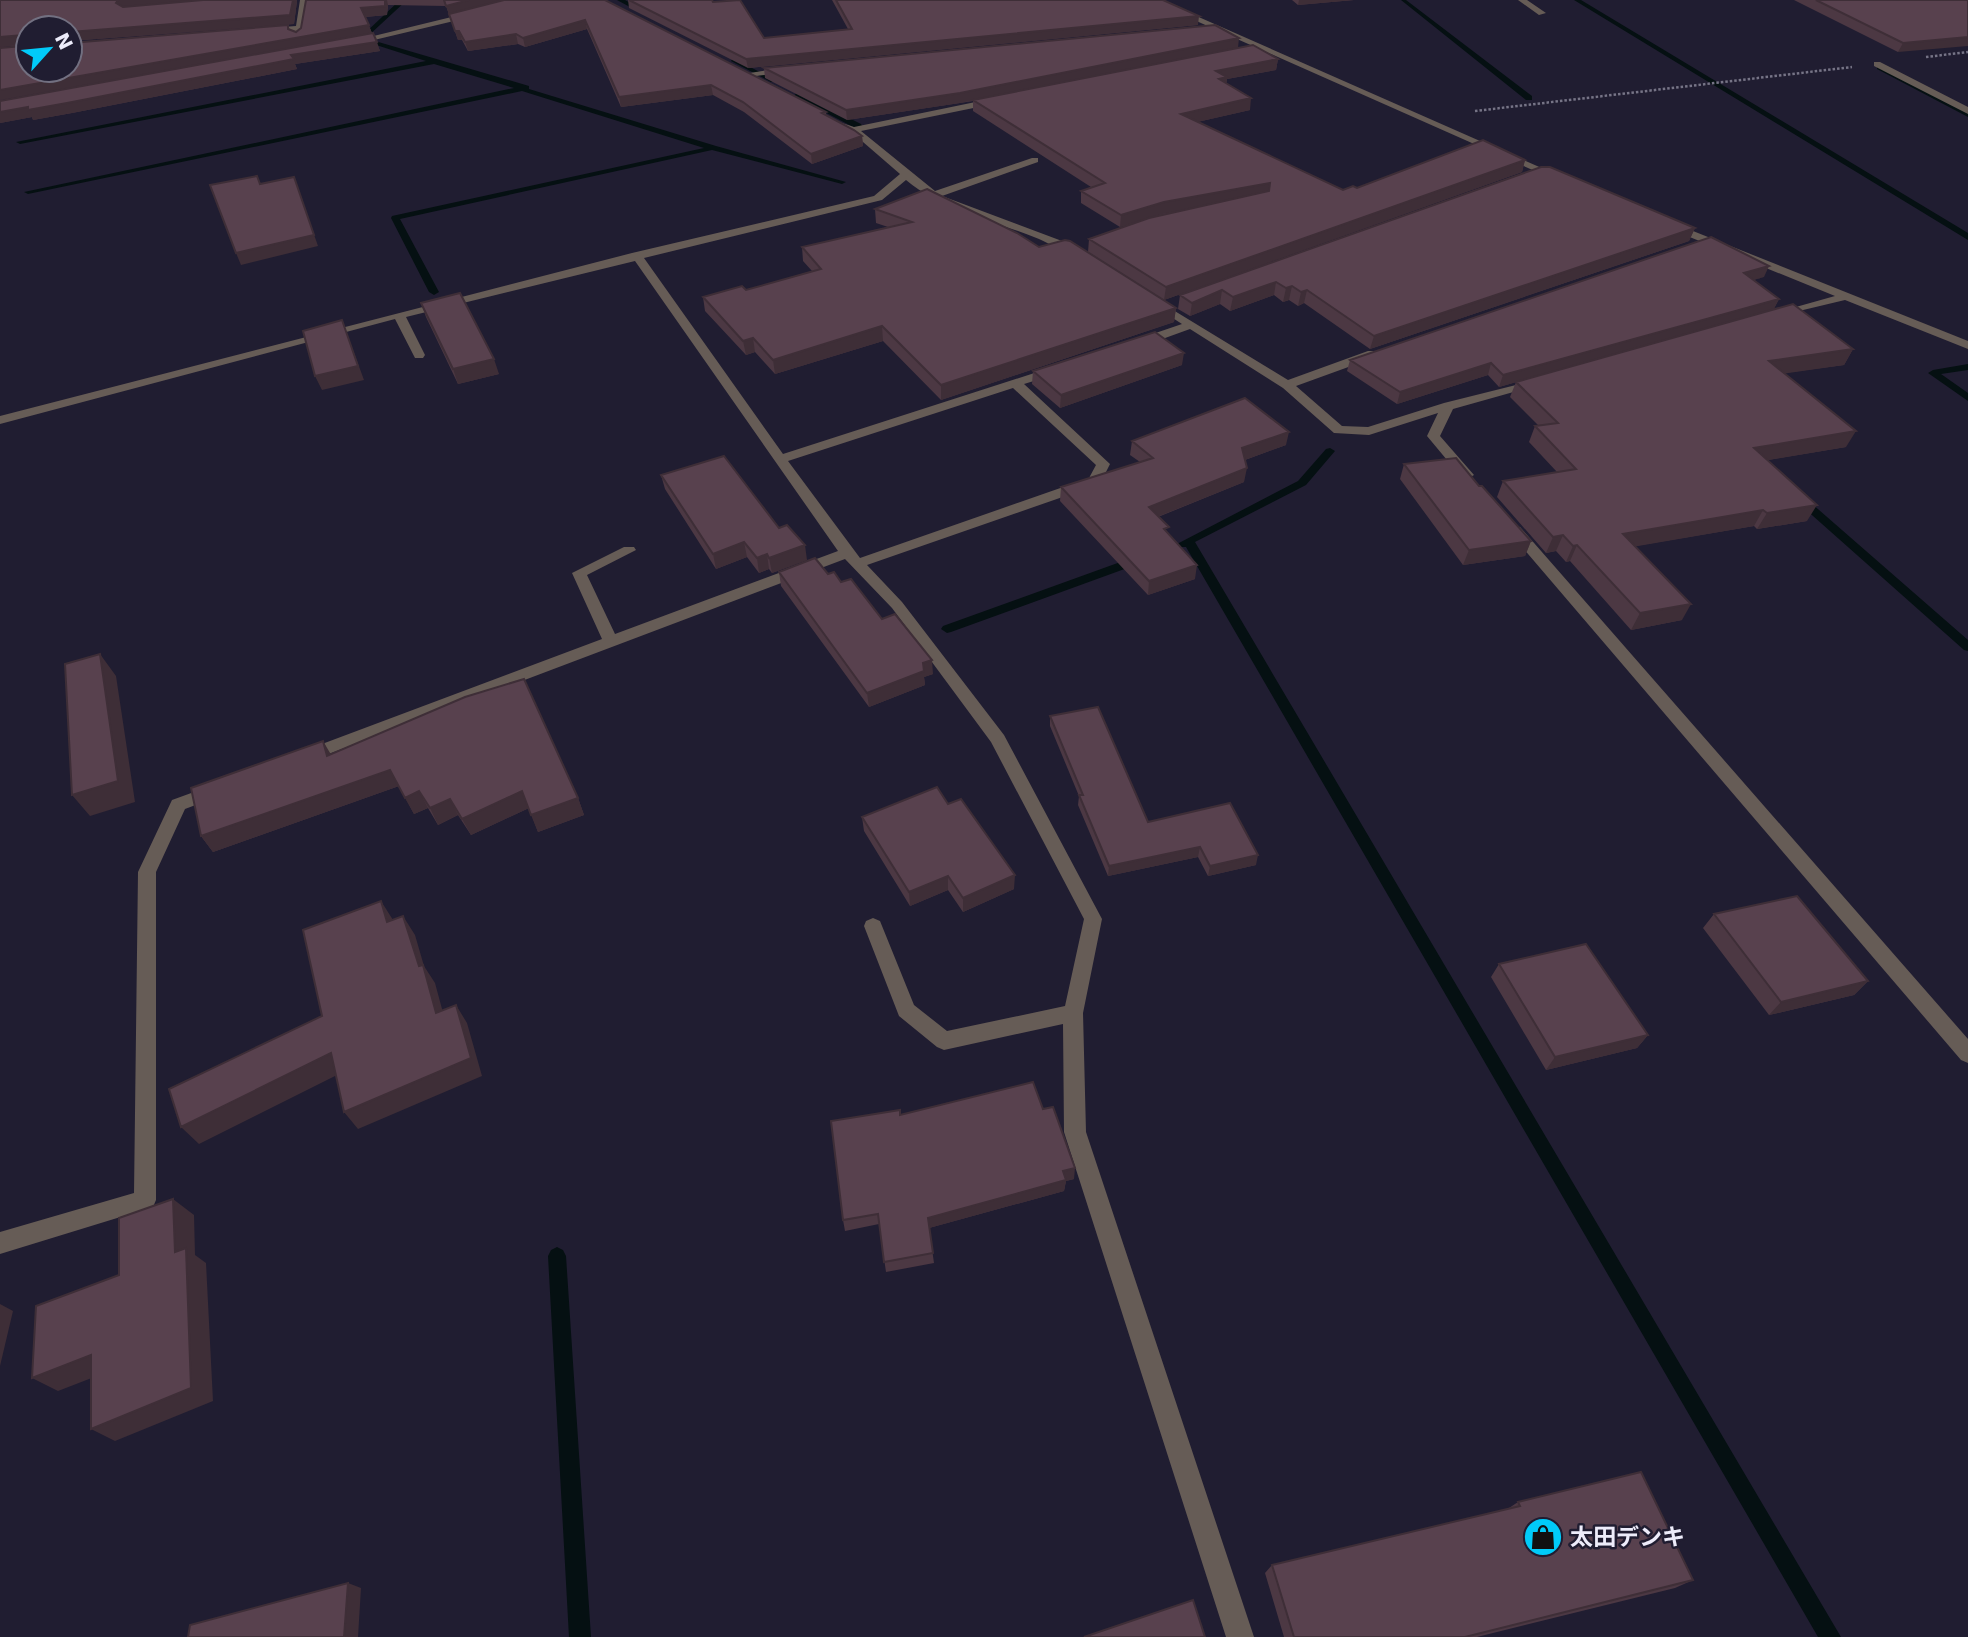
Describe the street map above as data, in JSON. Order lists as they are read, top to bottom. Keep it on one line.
{"places":{"shop":["太田デンキ"]},"north":"top right"}
